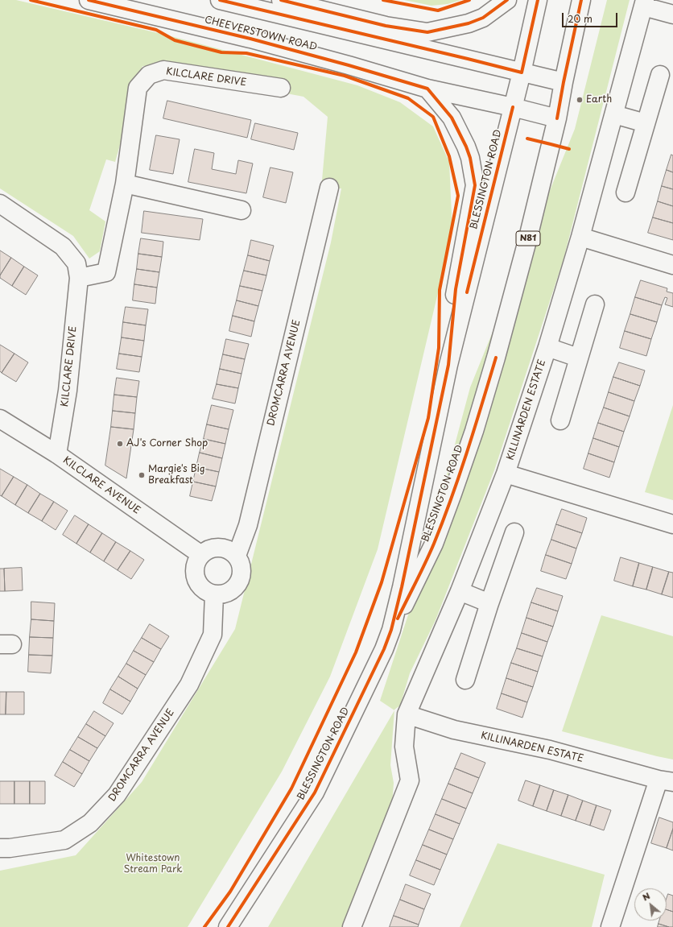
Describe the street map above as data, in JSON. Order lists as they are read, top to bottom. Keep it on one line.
{"streets":{"street":["CHEEVERSTOWN ROAD","KILCLARE DRIVE","BLESSINGTON ROAD","N81","DROMCARRA AVENUE","KILLINARDEN ESTATE","KILCLARE AVENUE"]},"crossings":[["CHEEVERSTOWN ROAD","BLESSINGTON ROAD"],["KILCLARE DRIVE","KILCLARE AVENUE"],["DROMCARRA AVENUE","KILCLARE AVENUE"]],"parks":["Whitestown Stream Park"],"places":["Earth","AJ's Corner Shop","Margie's Big Breakfast"],"scale_bar":"20 m","north":"top left"}
